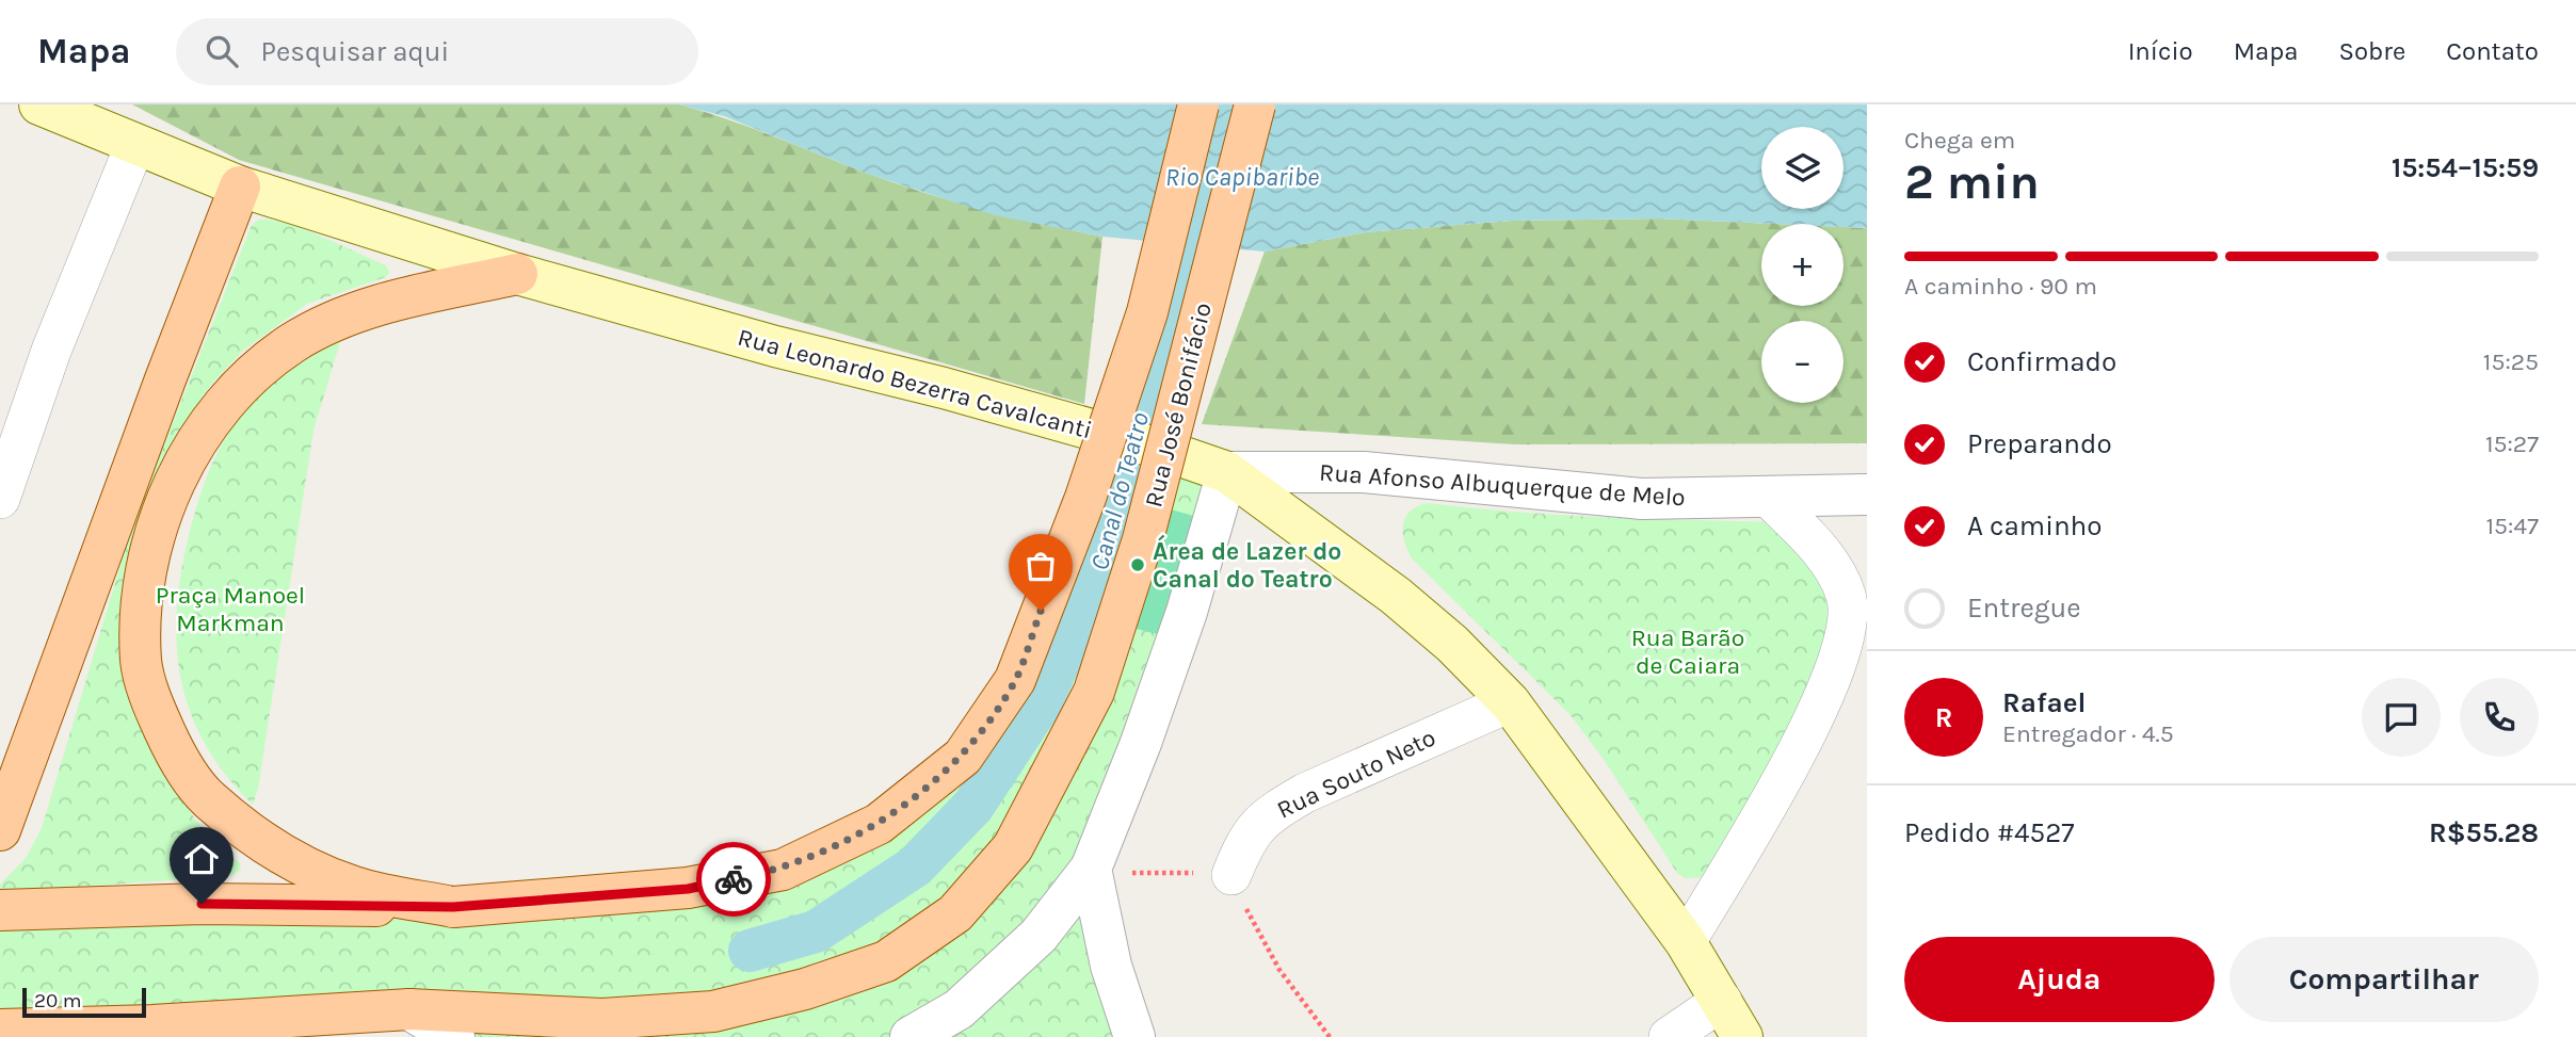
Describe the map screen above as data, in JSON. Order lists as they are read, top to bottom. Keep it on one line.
{"streets":{"main road":["Rua Leonardo Bezerra Cavalcanti","Rua José Bonifácio"],"street":["Rua Afonso Albuquerque de Melo","Rua Souto Neto"]},"crossings":[["Rua Leonardo Bezerra Cavalcanti","Rua Afonso Albuquerque de Melo"],["Rua Leonardo Bezerra Cavalcanti","Rua Souto Neto"]],"water":["Rio Capibaribe","Canal do Teatro"],"parks":["Praça Manoel Markman","Rua Barão de Caiara"],"places":["Área de Lazer do Canal do Teatro"],"scale_bar":"20 m","page":{"header":"Mapa","search":"Pesquisar aqui","nav":["Início","Mapa","Sobre","Contato"],"heading":["2 min","Chega em","15:54–15:59"],"panel":["Rafael","Entregador · 4.5","Pedido #4527","R$55.28"],"map_buttons":["+","−"],"bar":"A caminho · 90 m","list":[["Confirmado","15:25"],["Preparando","15:27"],["A caminho","15:47"],"Entregue"],"round":"R","buttons":["Ajuda","Compartilhar"],"scale":"20 m"}}
